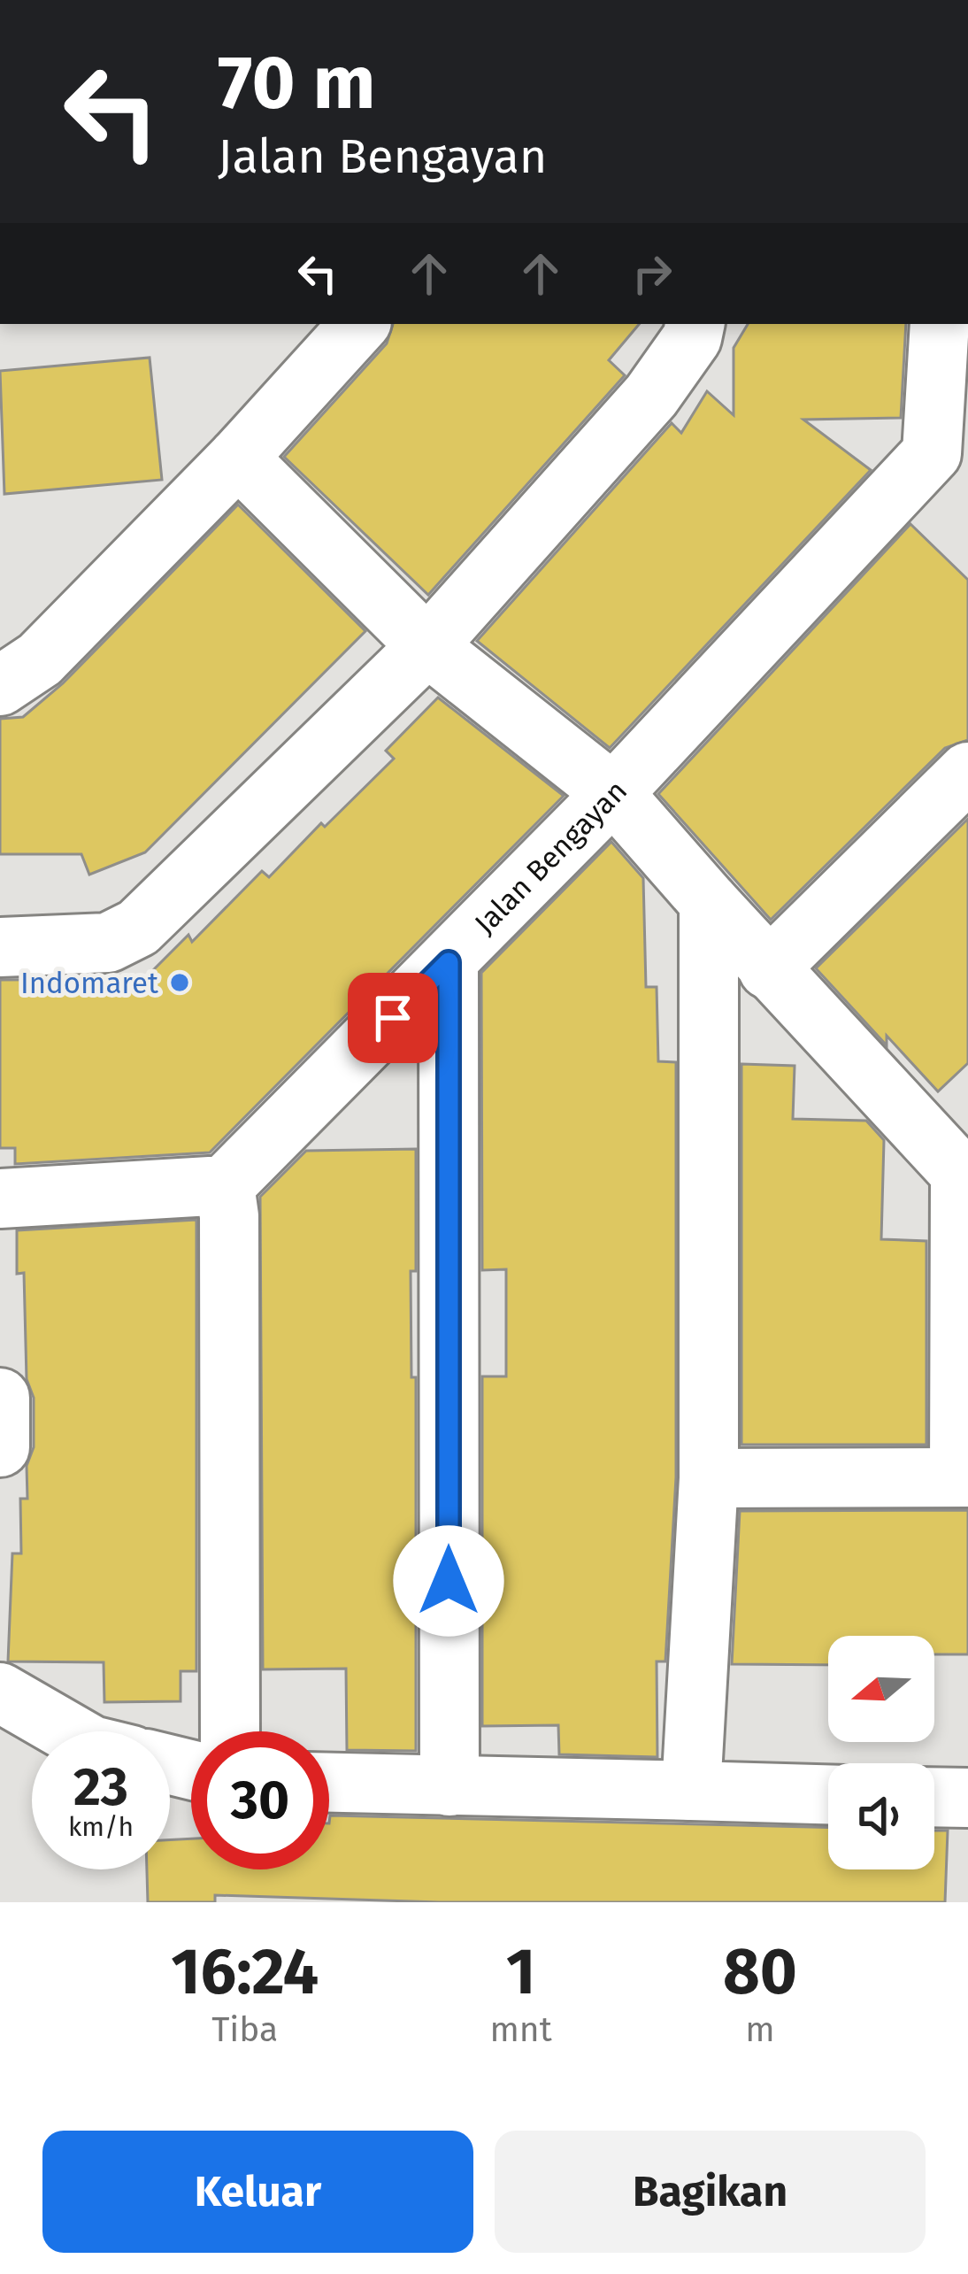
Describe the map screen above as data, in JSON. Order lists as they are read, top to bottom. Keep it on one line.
{"streets":{"street":["Jalan Bengayan"]},"places":["Indomaret"],"north":"left","page":{"turn":["70 m","Jalan Bengayan"],"speed":"23 km/h","limit":"30","eta":["16:24","Tiba","1","mnt","80","m"],"buttons":["Keluar","Bagikan"]}}
